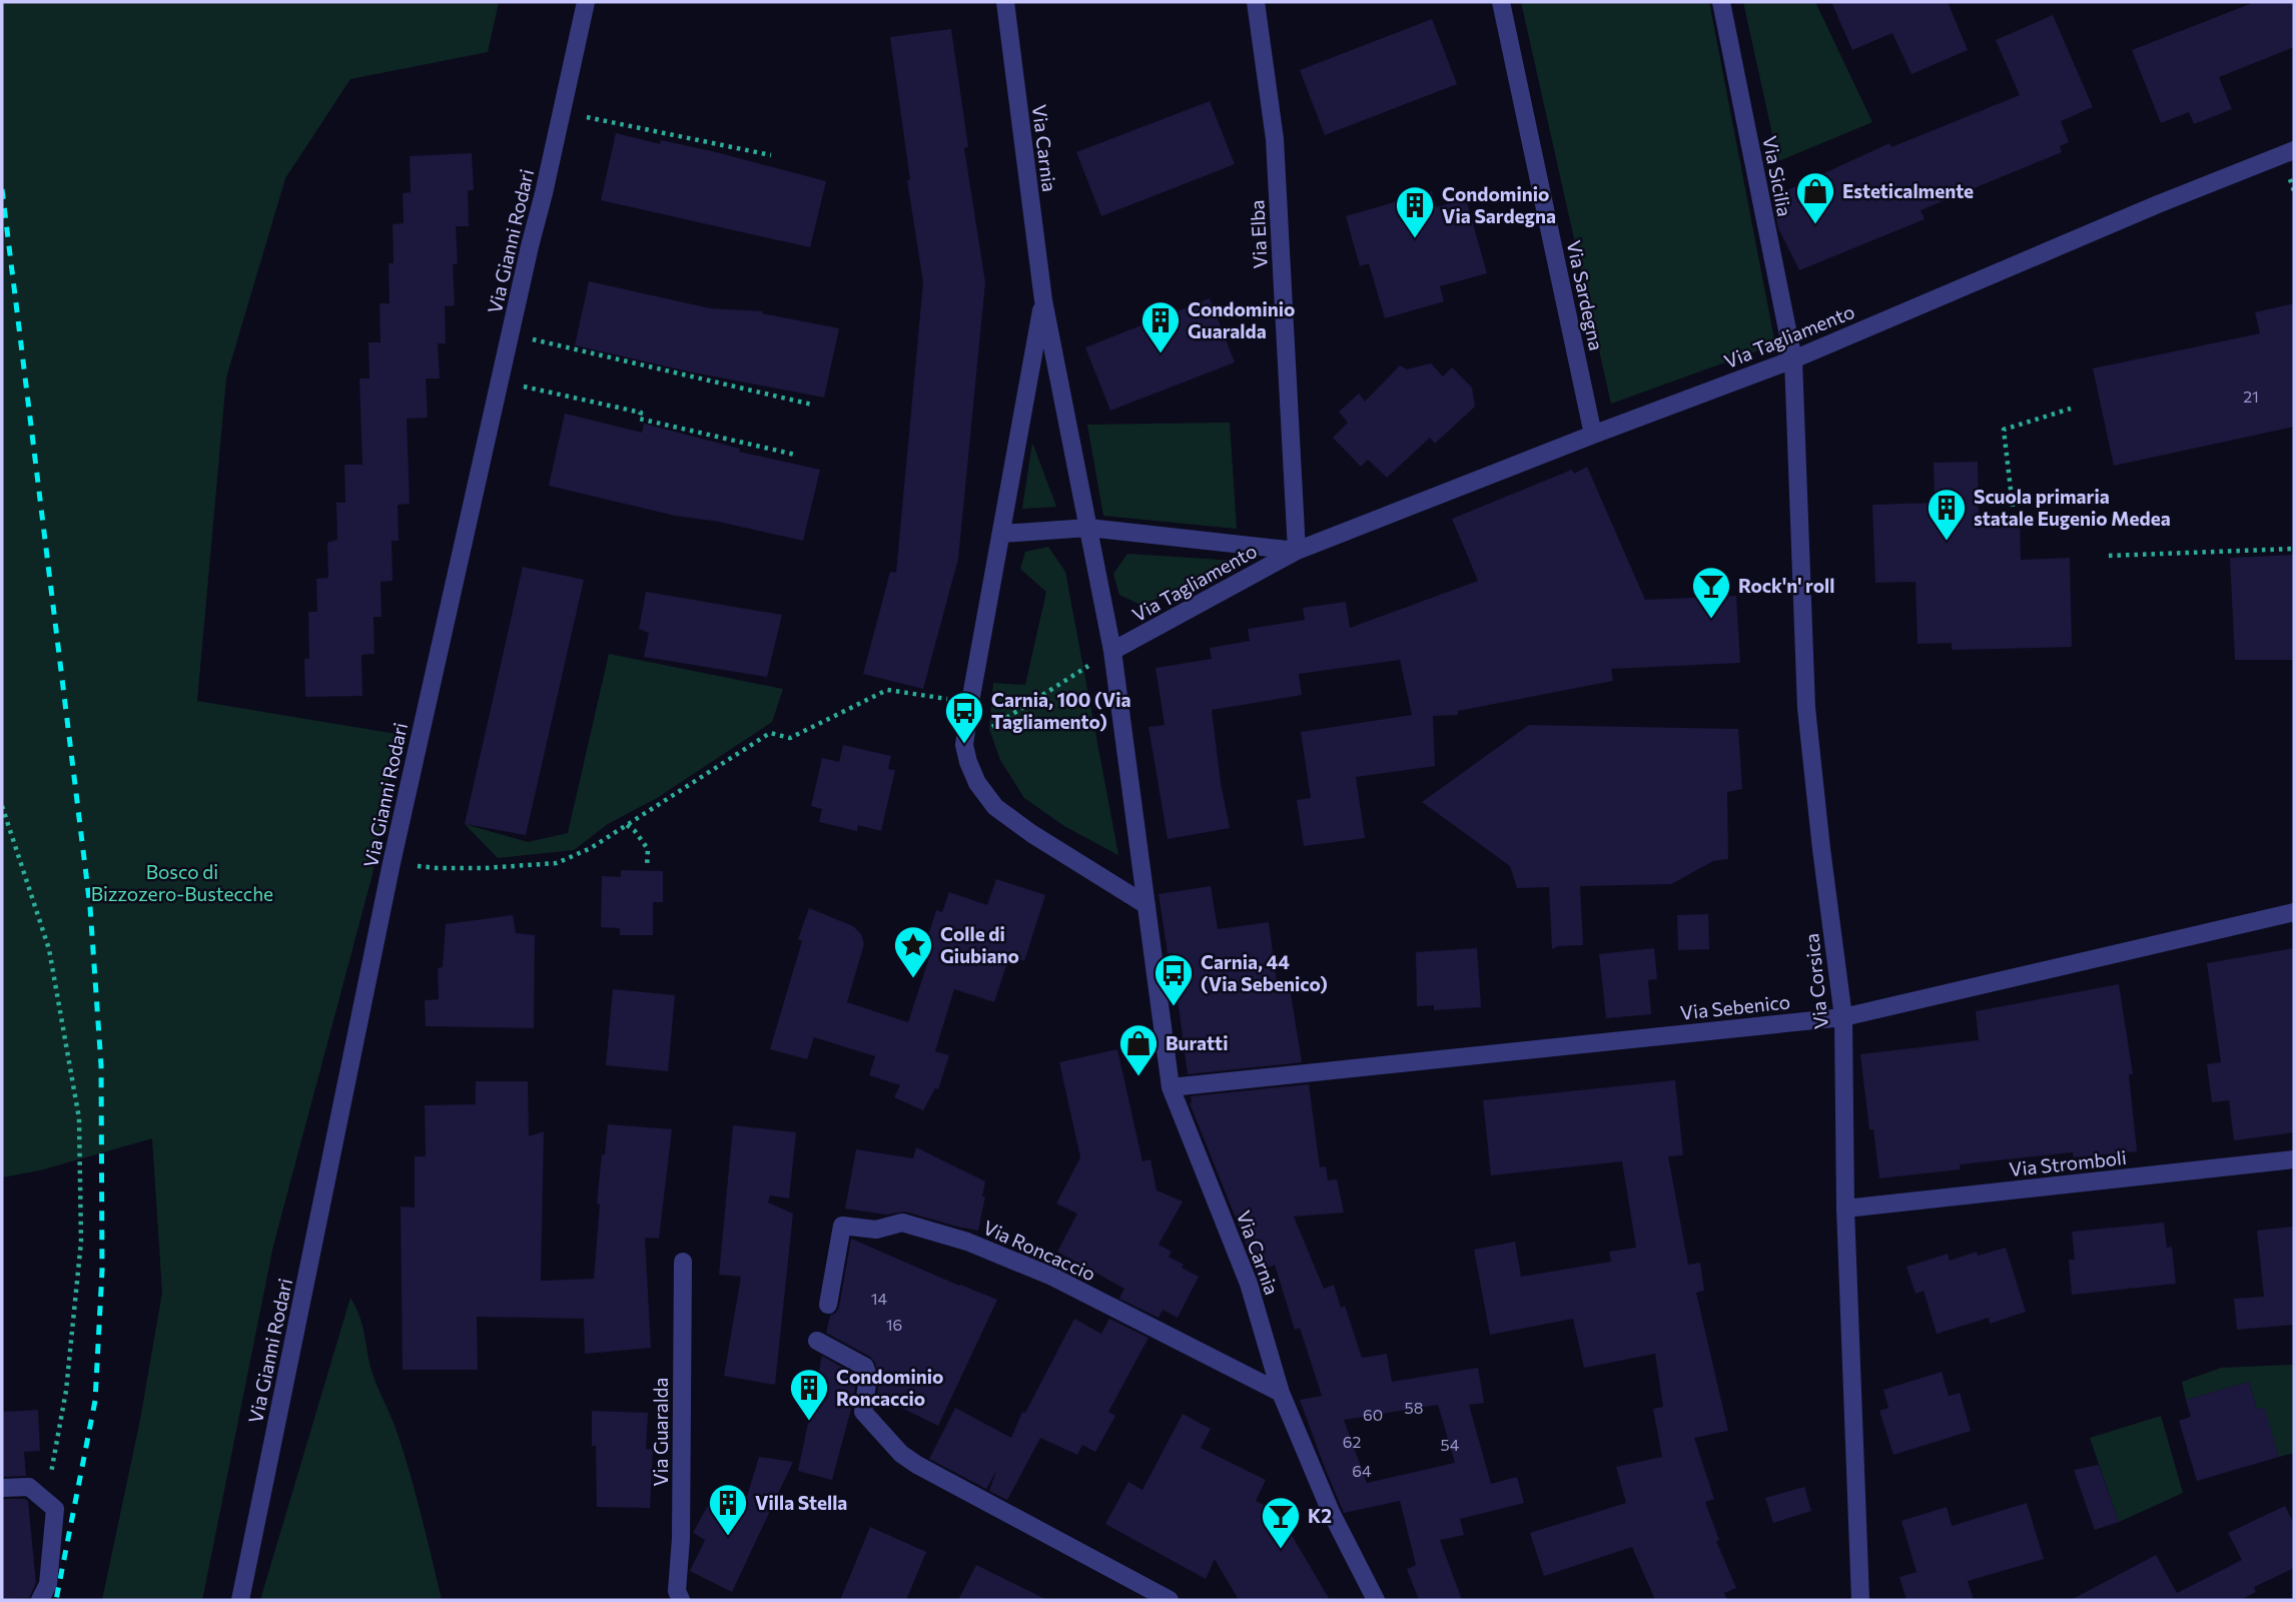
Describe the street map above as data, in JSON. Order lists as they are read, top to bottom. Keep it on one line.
{"streets":{"street":["Via Carnia","Via Sicilia","Via Elba","Via Gianni Rodari","Via Sardegna","Via Tagliamento","Via Corsica","Via Sebenico","Via Stromboli","Via Roncaccio","Via Guaralda"]},"crossings":[["Via Carnia","Via Tagliamento"],["Via Carnia","Via Sebenico"],["Via Carnia","Via Roncaccio"],["Via Sicilia","Via Tagliamento"],["Via Sicilia","Via Corsica"],["Via Elba","Via Tagliamento"],["Via Sardegna","Via Tagliamento"],["Via Tagliamento","Via Corsica"],["Via Corsica","Via Sebenico"],["Via Corsica","Via Stromboli"]],"parks":["Bosco di Bizzozero-Bustecche"],"places":{"shop":["Esteticalmente","Buratti"],"building":["Condominio Via Sardegna","Condominio Guaralda","Scuola primaria statale Eugenio Medea","Condominio Roncaccio","Villa Stella"],"bar":["Rock'n' roll","K2"],"bus stop":["Carnia, 100 (Via Tagliamento)","Carnia, 44 (Via Sebenico)"],"place":["Colle di Giubiano"]},"house_numbers":["21","14","16","58","60","62","54","64"]}
